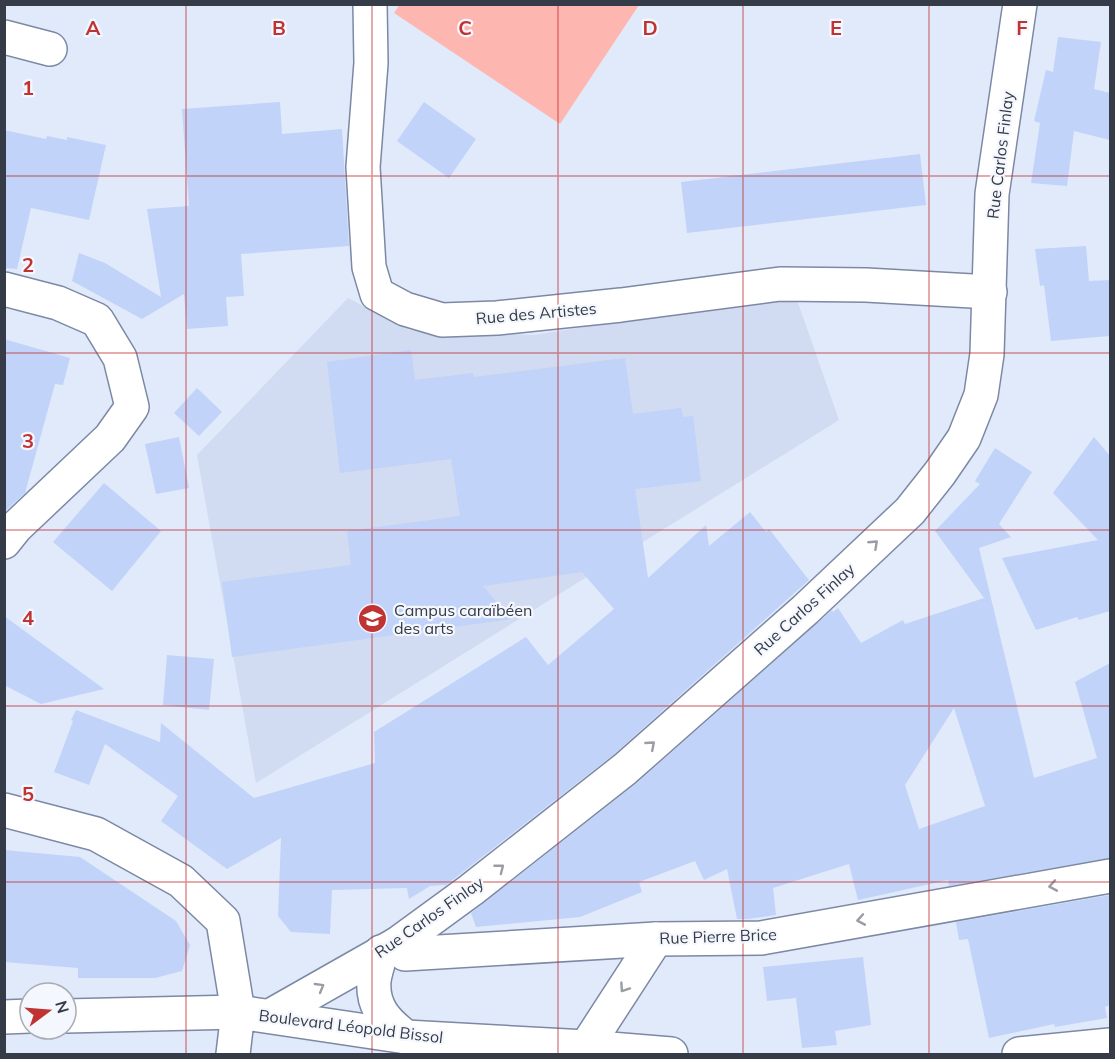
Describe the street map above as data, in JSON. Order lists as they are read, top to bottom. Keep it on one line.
{"streets":{"street":["Rue Carlos Finlay","Rue des Artistes","Rue Pierre Brice","Boulevard Léopold Bissol"]},"crossings":[["Rue Carlos Finlay","Rue des Artistes"],["Rue Carlos Finlay","Rue Pierre Brice"],["Rue Carlos Finlay","Boulevard Léopold Bissol"]],"one_way":["Rue Carlos Finlay","Rue Pierre Brice"],"places":{"school or university":["Campus caraïbéen des arts"]},"north":"right","grid":{"columns":["A","B","C","D","E","F"],"rows":["1","2","3","4","5"]}}
